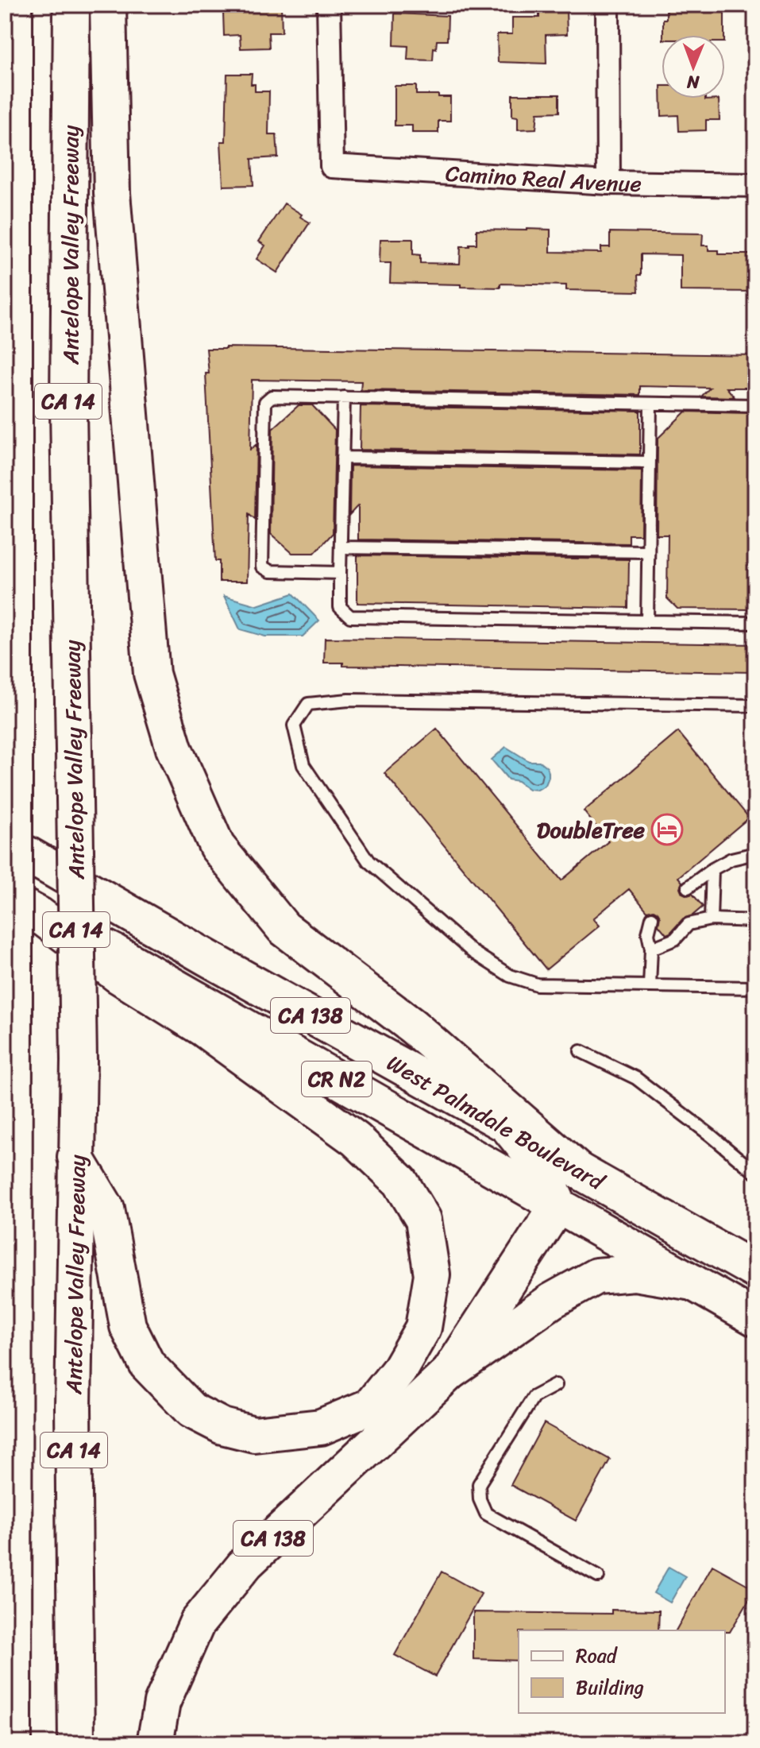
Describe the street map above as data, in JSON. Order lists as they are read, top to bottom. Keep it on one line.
{"streets":{"main road":["Antelope Valley Freeway","CA 14","CA 138","CR N2","West Palmdale Boulevard"],"street":["Camino Real Avenue"]},"crossings":[["CA 138","CR N2"],["CA 138","West Palmdale Boulevard"],["CR N2","West Palmdale Boulevard"]],"places":{"hotel":["DoubleTree"]},"legend":["Road","Building"],"north":"bottom"}
